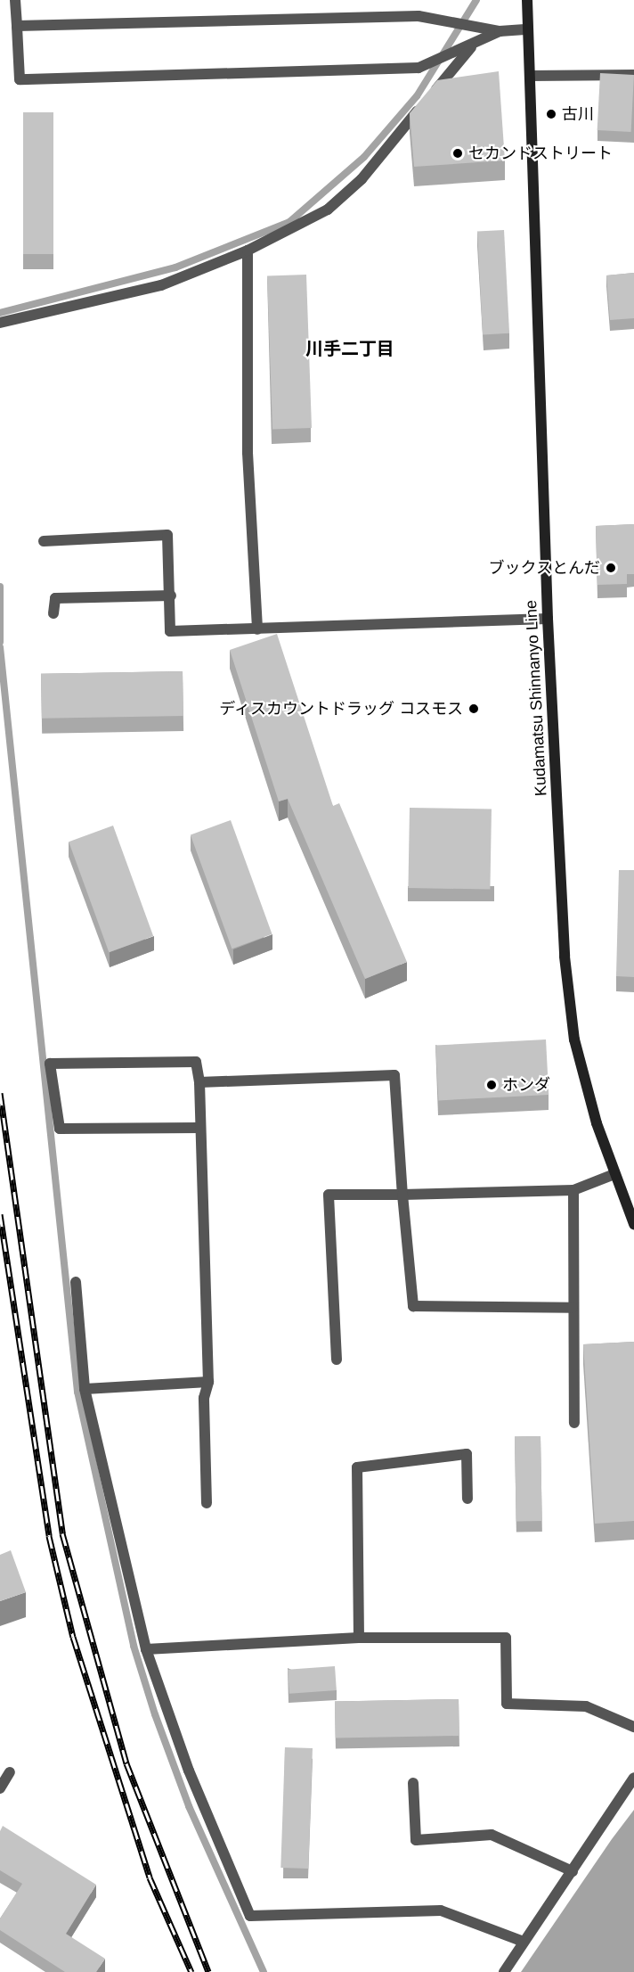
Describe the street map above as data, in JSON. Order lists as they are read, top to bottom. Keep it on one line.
{"streets":{"main road":["Kudamatsu Shinnanyo Line"]},"districts":["川手二丁目"],"places":["古川","セカンドストリート","ブックスとんだ","ディスカウントドラッグ コスモス","ホンダ"]}
